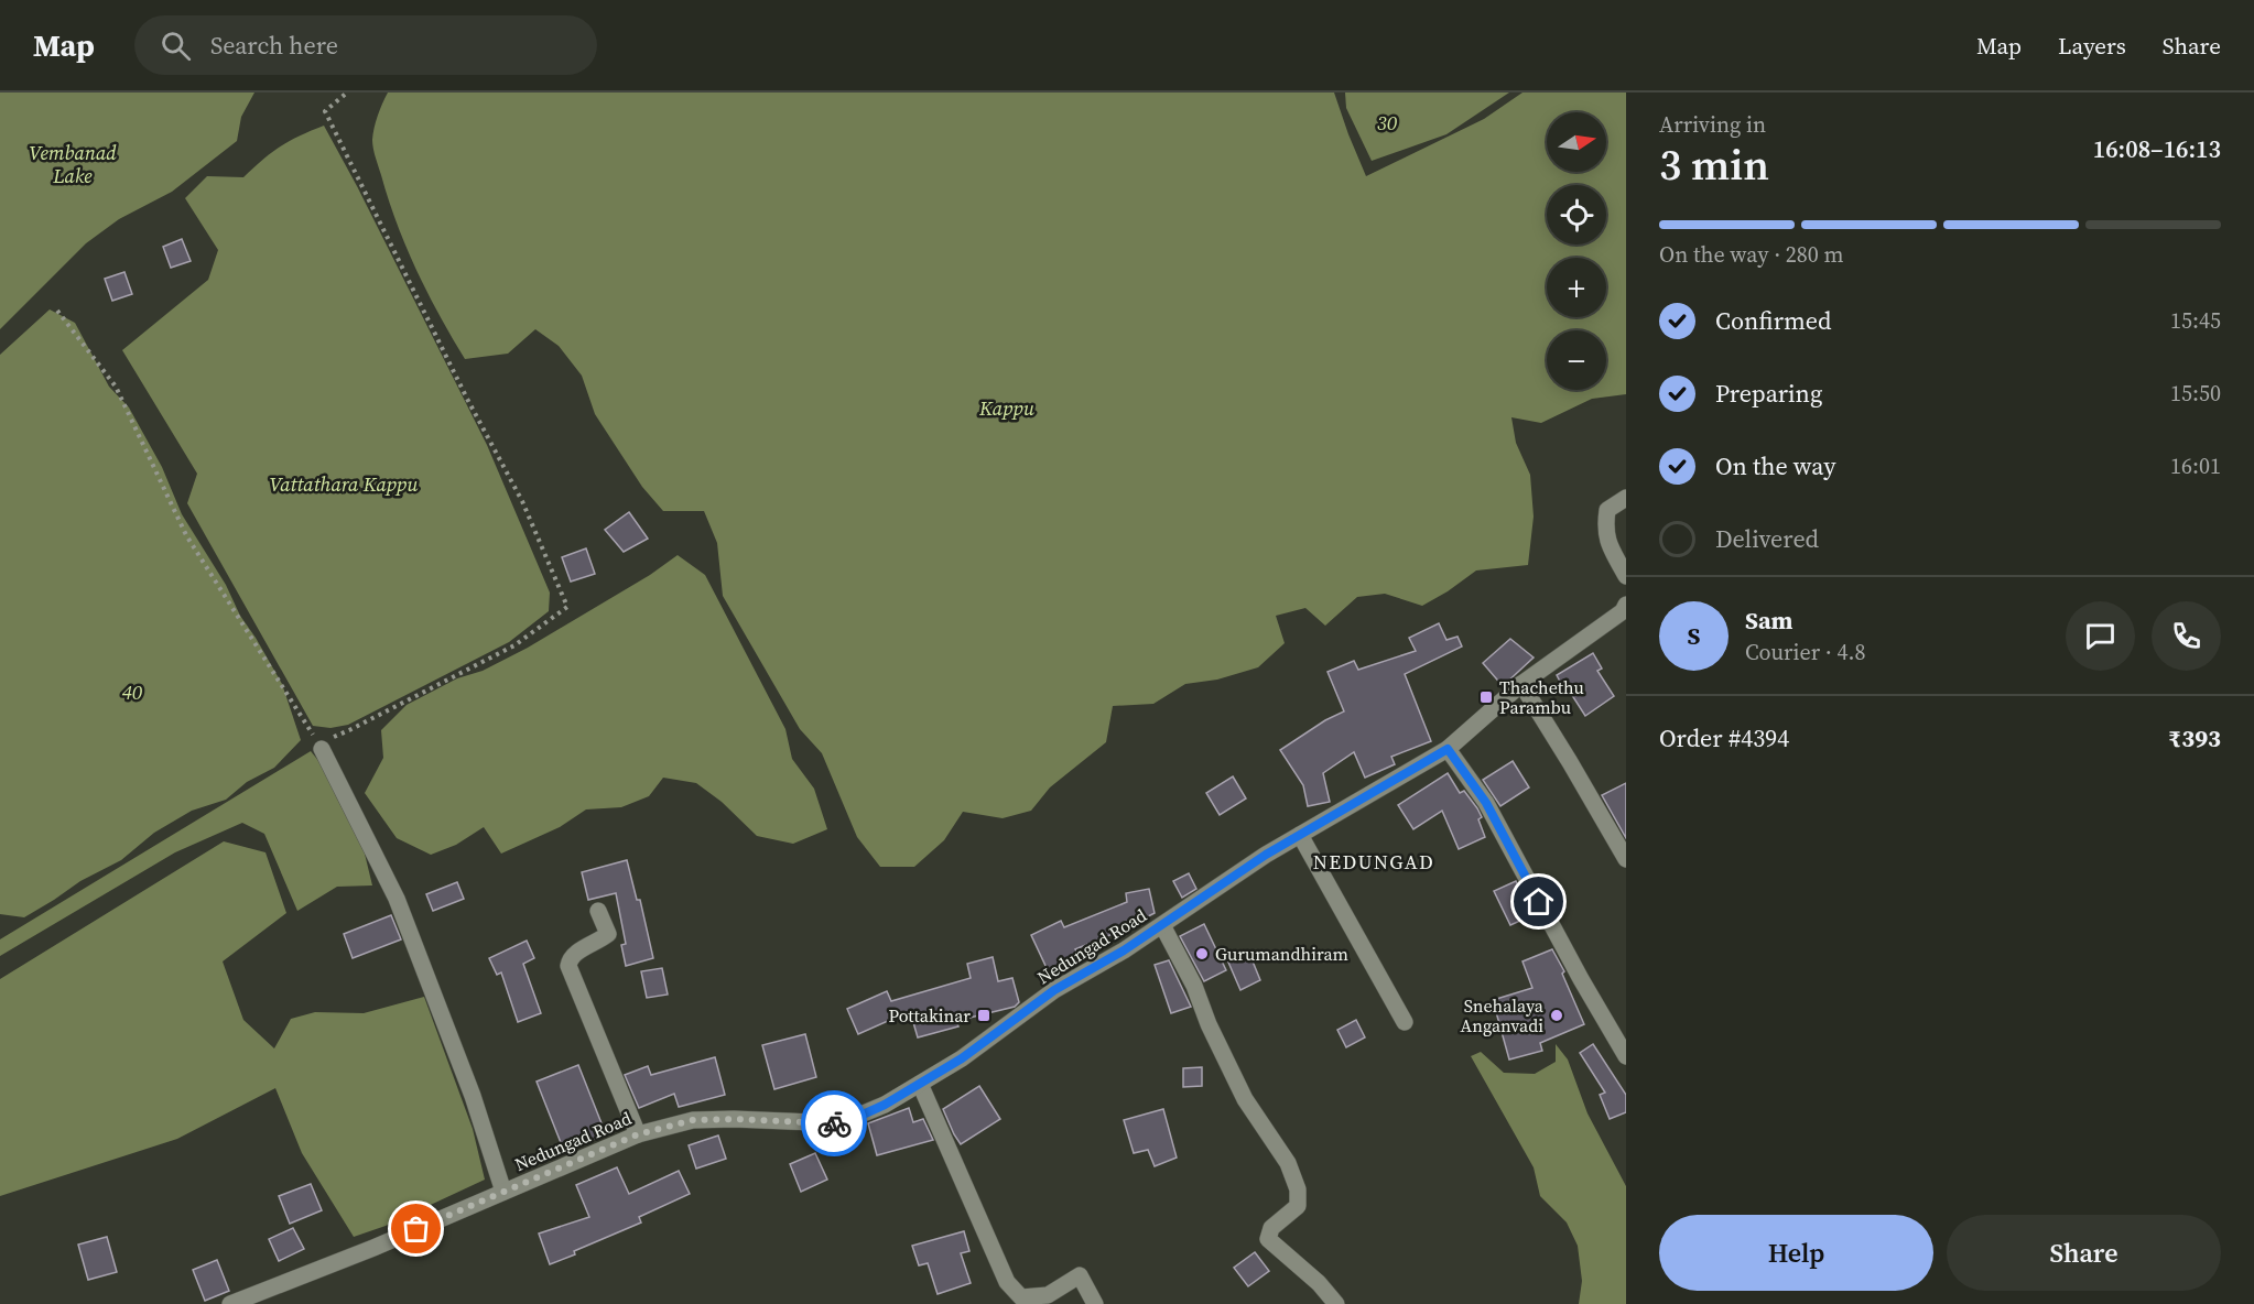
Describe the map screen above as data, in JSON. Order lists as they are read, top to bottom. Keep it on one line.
{"streets":{"street":["Nedungad Road"]},"districts":["NEDUNGAD"],"water":["30","Vembanad Lake","Kappu","Vattathara Kappu","40"],"places":{"transit":["Thachethu Parambu","Pottakinar"],"other":["Gurumandhiram","Snehalaya Anganvadi"]},"north":"right","page":{"header":"Map","search":"Search here","nav":["Map","Layers","Share"],"heading":["3 min","Arriving in","16:08–16:13"],"panel":["Sam","Courier · 4.8","Order #4394","₹393"],"map_buttons":["+","−"],"bar":"On the way · 280 m","list":[["Confirmed","15:45"],["Preparing","15:50"],["On the way","16:01"],"Delivered"],"round":"S","buttons":["Help","Share"]}}
